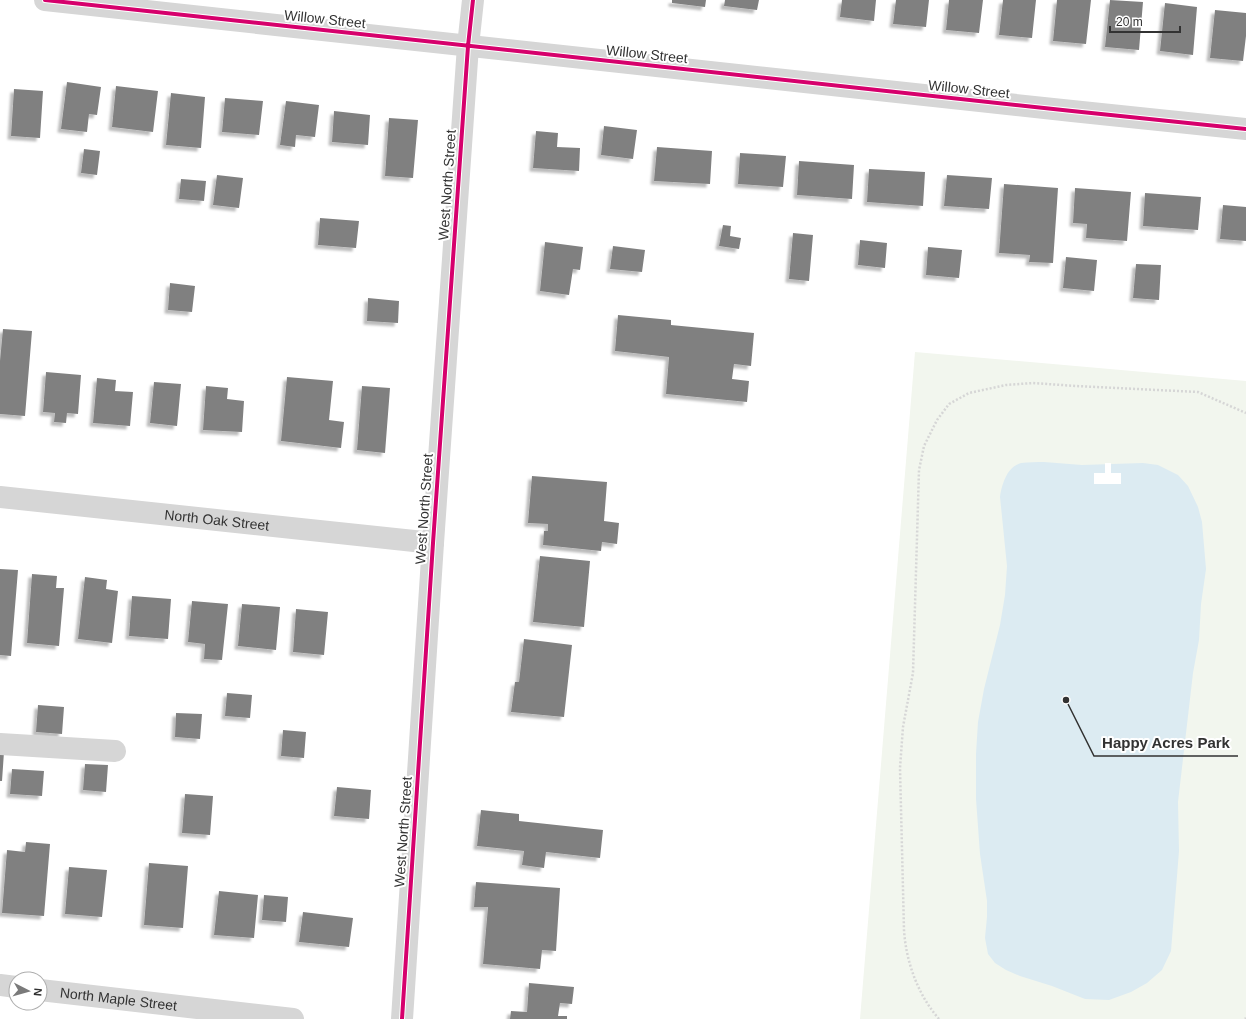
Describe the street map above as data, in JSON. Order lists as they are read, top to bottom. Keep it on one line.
{"streets":{"street":["Willow Street","West North Street","North Oak Street","North Maple Street"]},"crossings":[["Willow Street","West North Street"],["West North Street","North Oak Street"]],"places":["Happy Acres Park"],"scale_bar":"20 m","north":"right"}
